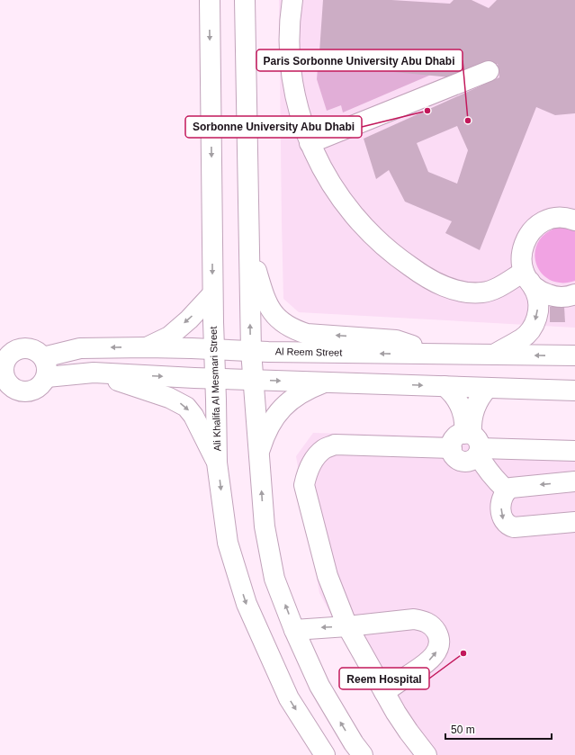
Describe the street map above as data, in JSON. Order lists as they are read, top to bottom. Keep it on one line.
{"streets":{"street":["Al Reem Street","Ali Khalifa Al Mesmari Street"]},"crossings":[["Al Reem Street","Ali Khalifa Al Mesmari Street"]],"places":["Sorbonne University Abu Dhabi","Paris Sorbonne University Abu Dhabi","Reem Hospital"],"scale_bar":"50 m"}
